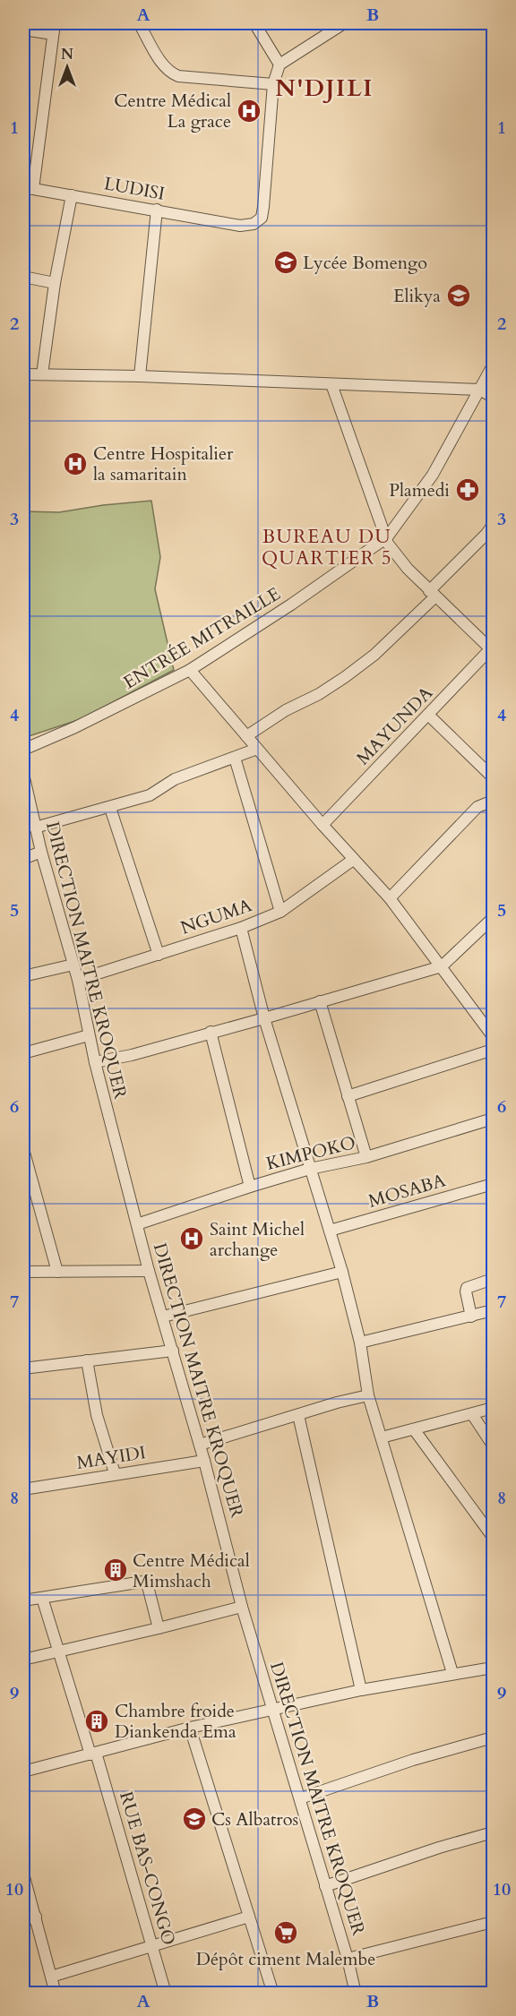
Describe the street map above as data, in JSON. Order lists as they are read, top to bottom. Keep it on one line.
{"streets":{"street":["LUDISI","ENTRÉE MITRAILLE","MAYUNDA","NGUMA","DIRECTION MAITRE KROQUER","KIMPOKO","MOSABA","MAYIDI","RUE BAS-CONGO"]},"crossings":[["NGUMA","DIRECTION MAITRE KROQUER"],["DIRECTION MAITRE KROQUER","KIMPOKO"],["DIRECTION MAITRE KROQUER","MAYIDI"]],"districts":["N'DJILI","BUREAU DU QUARTIER 5"],"places":{"hospital":["Centre Médical La grace","Centre Hospitalier la samaritain","Saint Michel archange"],"school or university":["Lycée Bomengo","Elikya","Cs Albatros"],"pharmacy":["Plamedi"],"building":["Centre Médical Mimshach","Chambre froide Diankenda Ema"],"supermarket":["Dépôt ciment Malembe"]},"north":"top","grid":{"columns":["A","B"],"rows":["1","2","3","4","5","6","7","8","9","10"]}}
